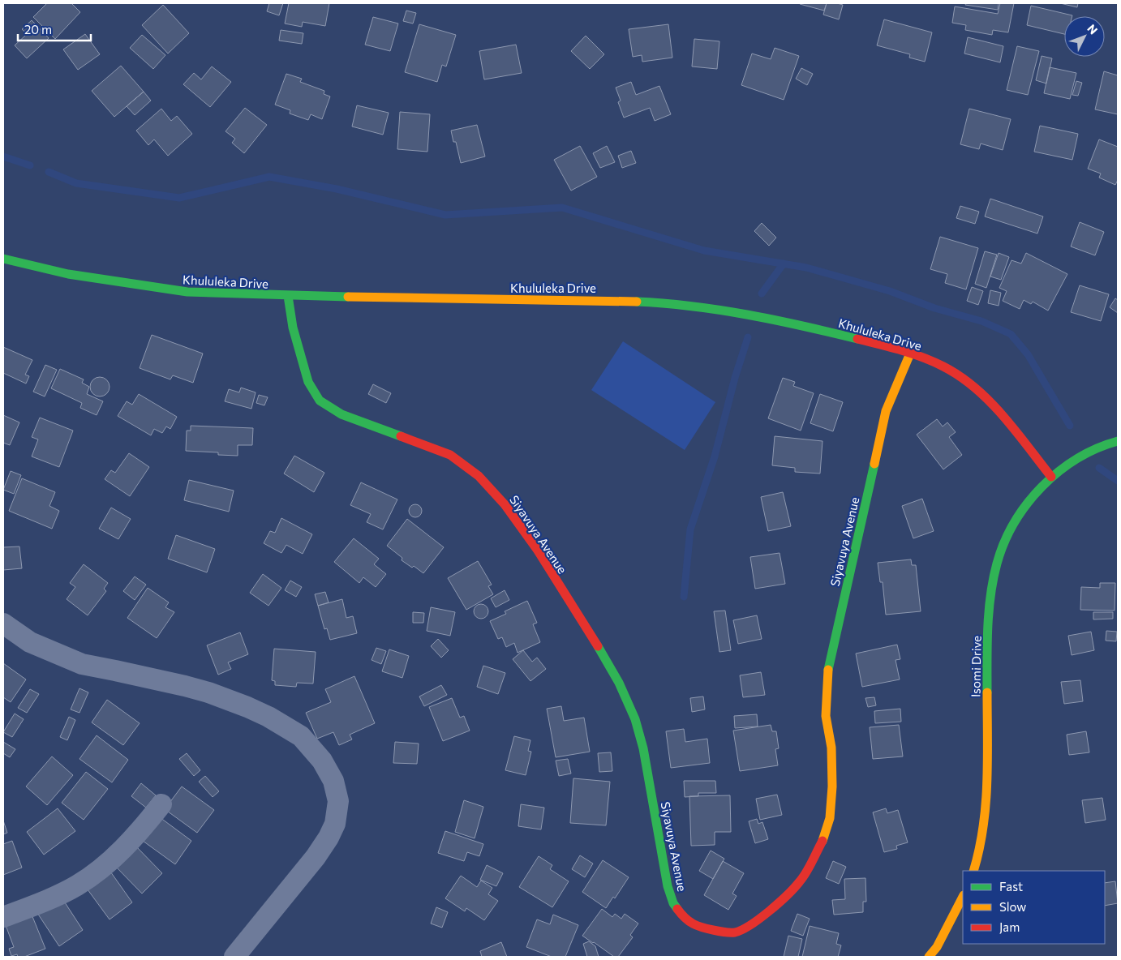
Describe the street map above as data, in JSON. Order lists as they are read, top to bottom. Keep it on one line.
{"streets":{"street":["Khululeka Drive","Siyavuya Avenue","Isomi Drive"]},"crossings":[["Khululeka Drive","Siyavuya Avenue"],["Khululeka Drive","Isomi Drive"]],"legend":["Fast","Slow","Jam"],"scale_bar":"20 m","north":"top right"}
